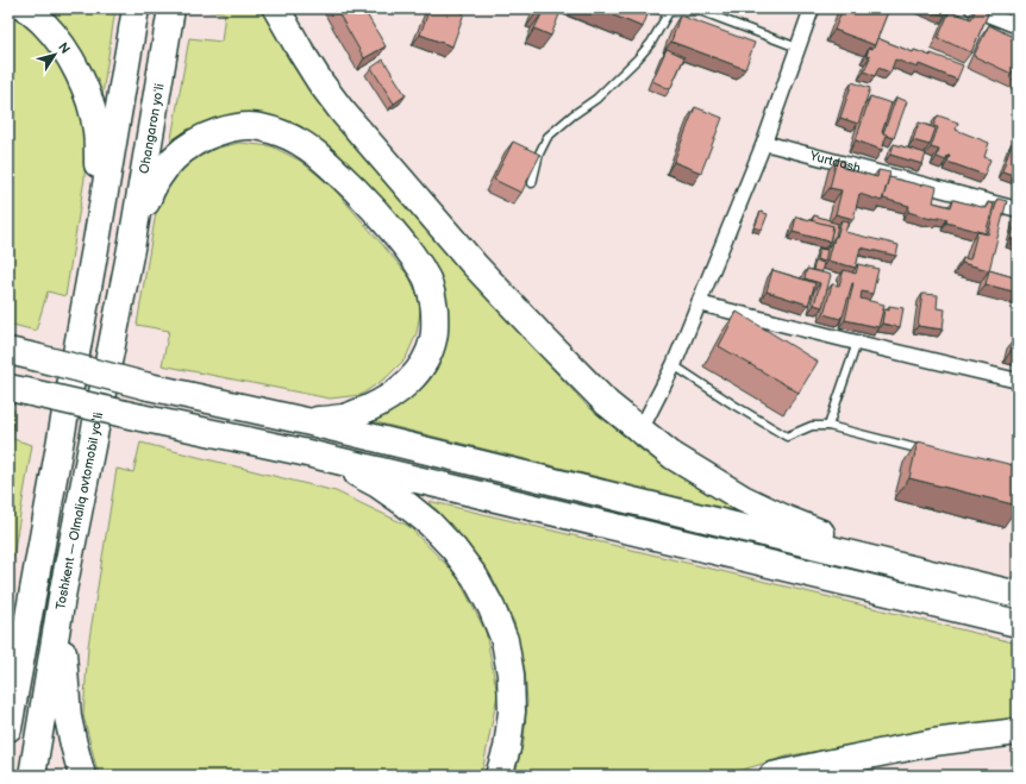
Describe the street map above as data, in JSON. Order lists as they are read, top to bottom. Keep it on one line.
{"streets":{"highway":["Ohangaron yoʻli","Toshkent — Olmaliq avtomobil yo‘li"],"street":["Yurtdosh"]},"crossings":[["Ohangaron yoʻli","Toshkent — Olmaliq avtomobil yo‘li"]],"north":"top right"}
